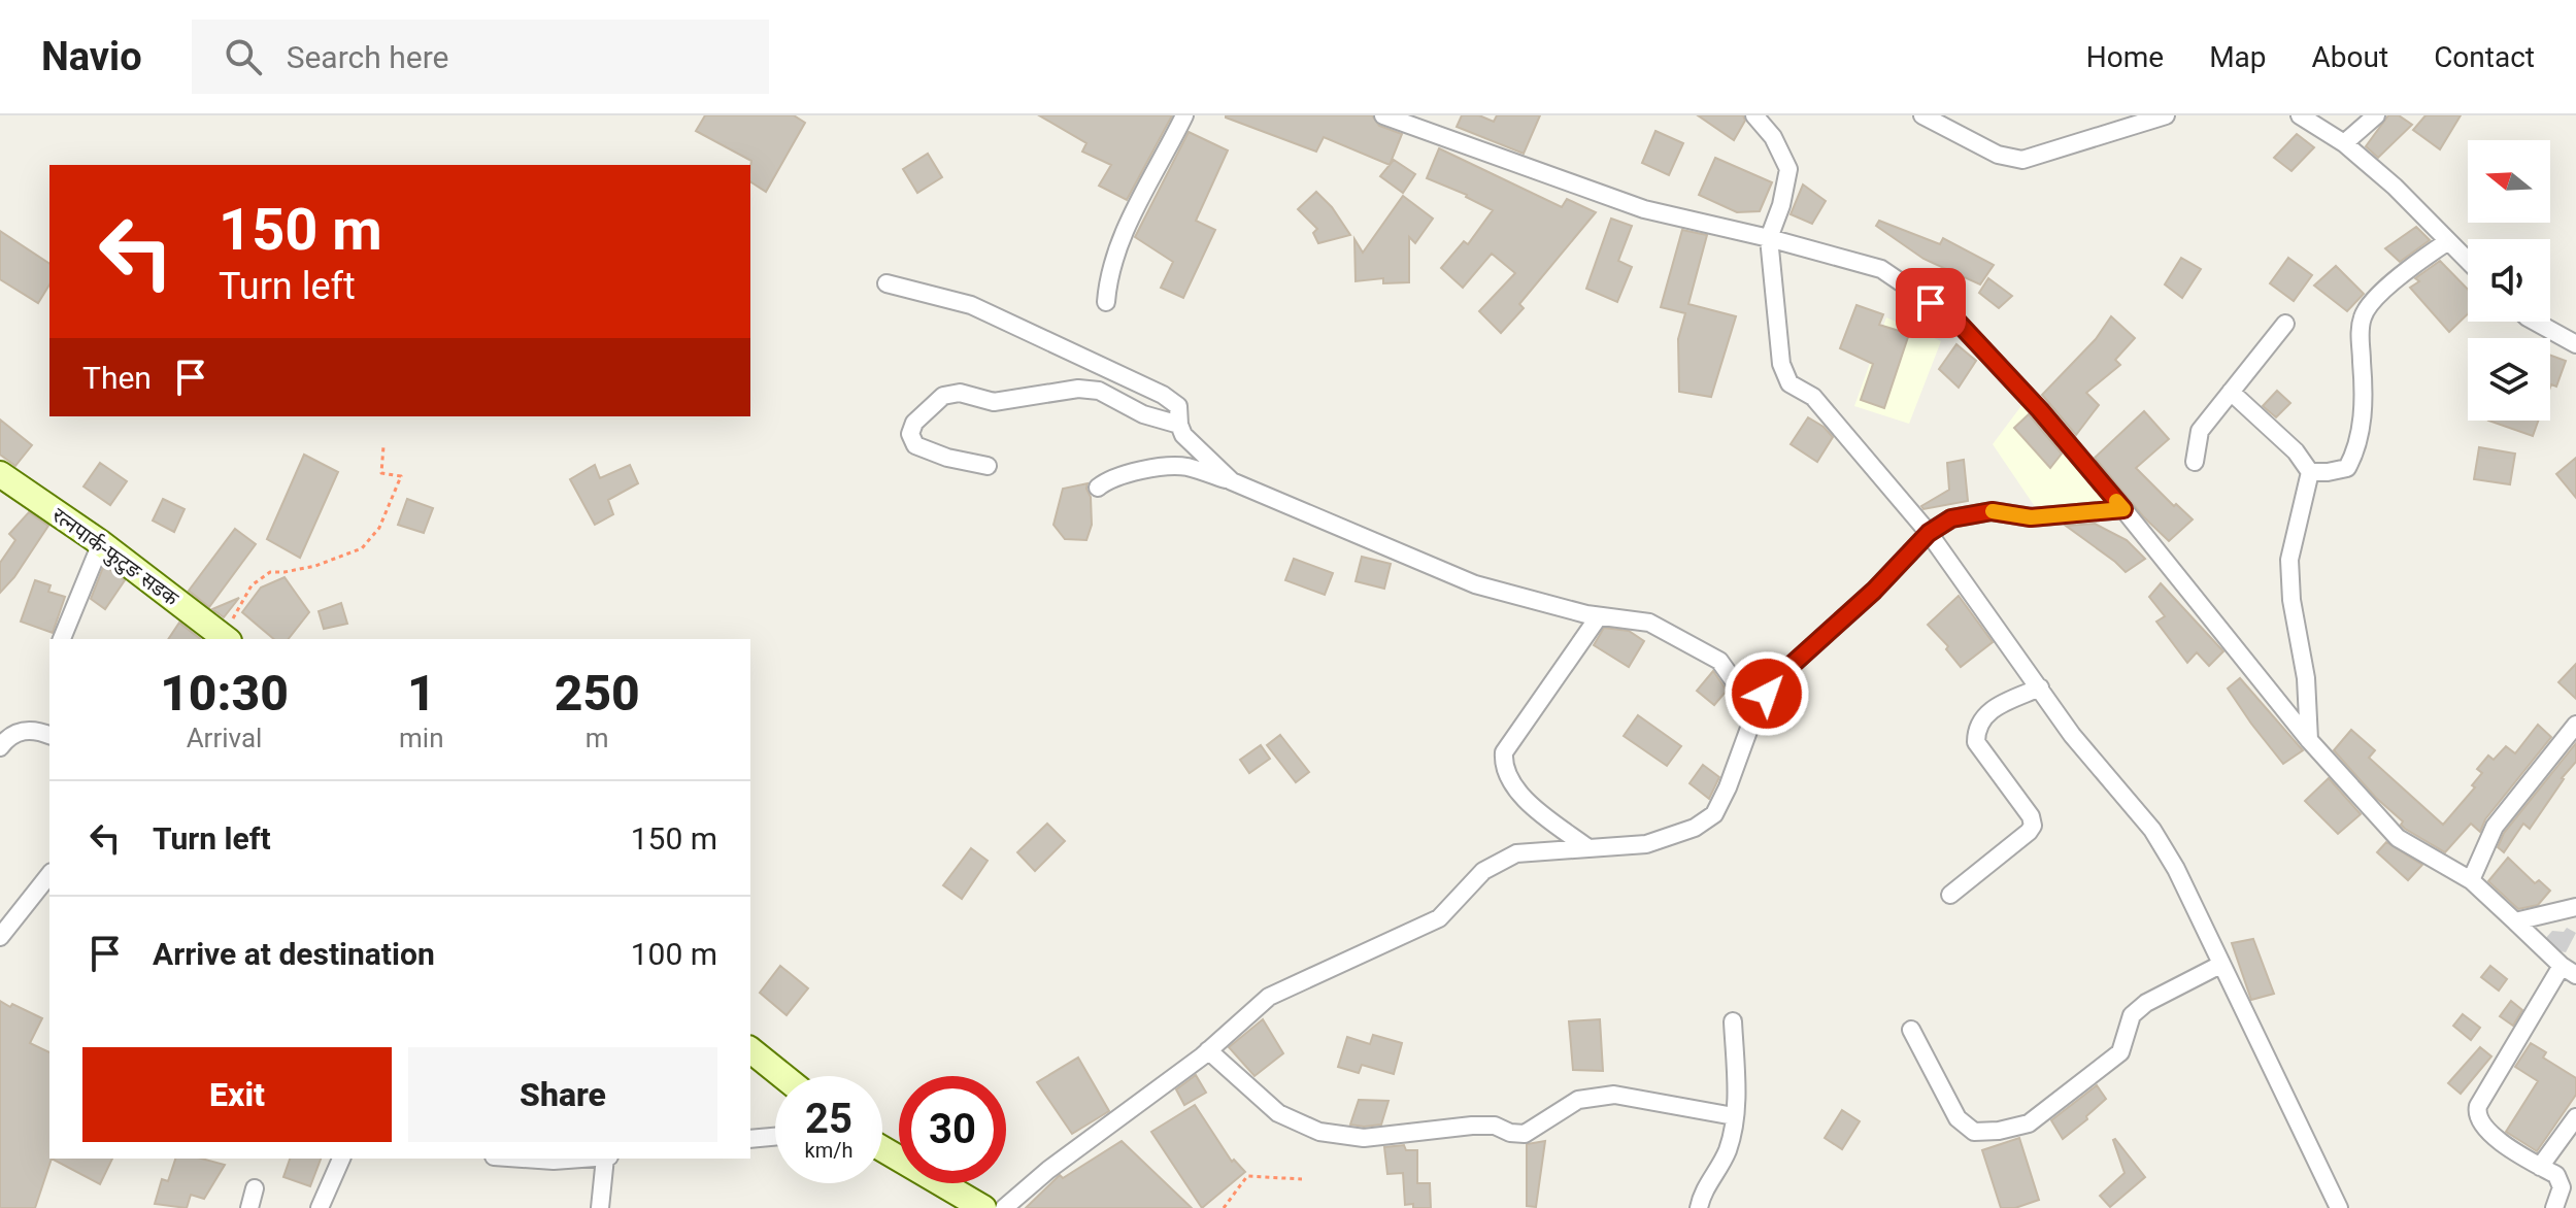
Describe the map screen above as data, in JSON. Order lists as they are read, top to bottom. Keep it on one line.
{"streets":{"street":["रत्नपार्क-फुटुङ सडक"]},"north":"left","page":{"header":"Navio","search":"Search here","nav":["Home","Map","About","Contact"],"turn":["150 m","Turn left"],"then":"Then","eta":["10:30","Arrival","1","min","250","m"],"list":[{"name":"Turn left","value":"150 m"},{"name":"Arrive at destination","value":"100 m"}],"buttons":["Exit","Share"],"speed":"25 km/h","limit":"30"}}
